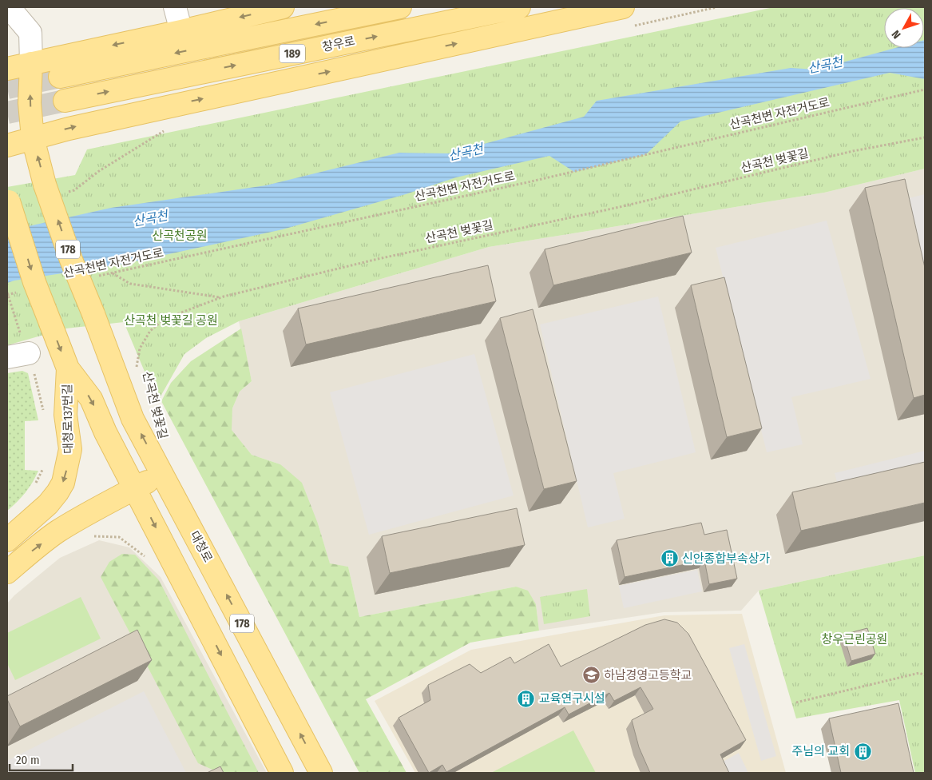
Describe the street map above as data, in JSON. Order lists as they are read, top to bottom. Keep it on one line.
{"streets":{"main road":["창우로","189","178","대청로137번길","대청로"],"path":["산곡천변 자전거도로","산곡천 벚꽃길"]},"crossings":[["178","대청로"]],"one_way":["대청로137번길"],"water":["산곡천"],"parks":["산곡천공원","산곡천 벚꽃길 공원","창우근린공원"],"places":{"building":["신안종합부속상가","교육연구시설","주님의 교회"],"school or university":["하남경영고등학교"]},"scale_bar":"20 m","north":"bottom left"}
